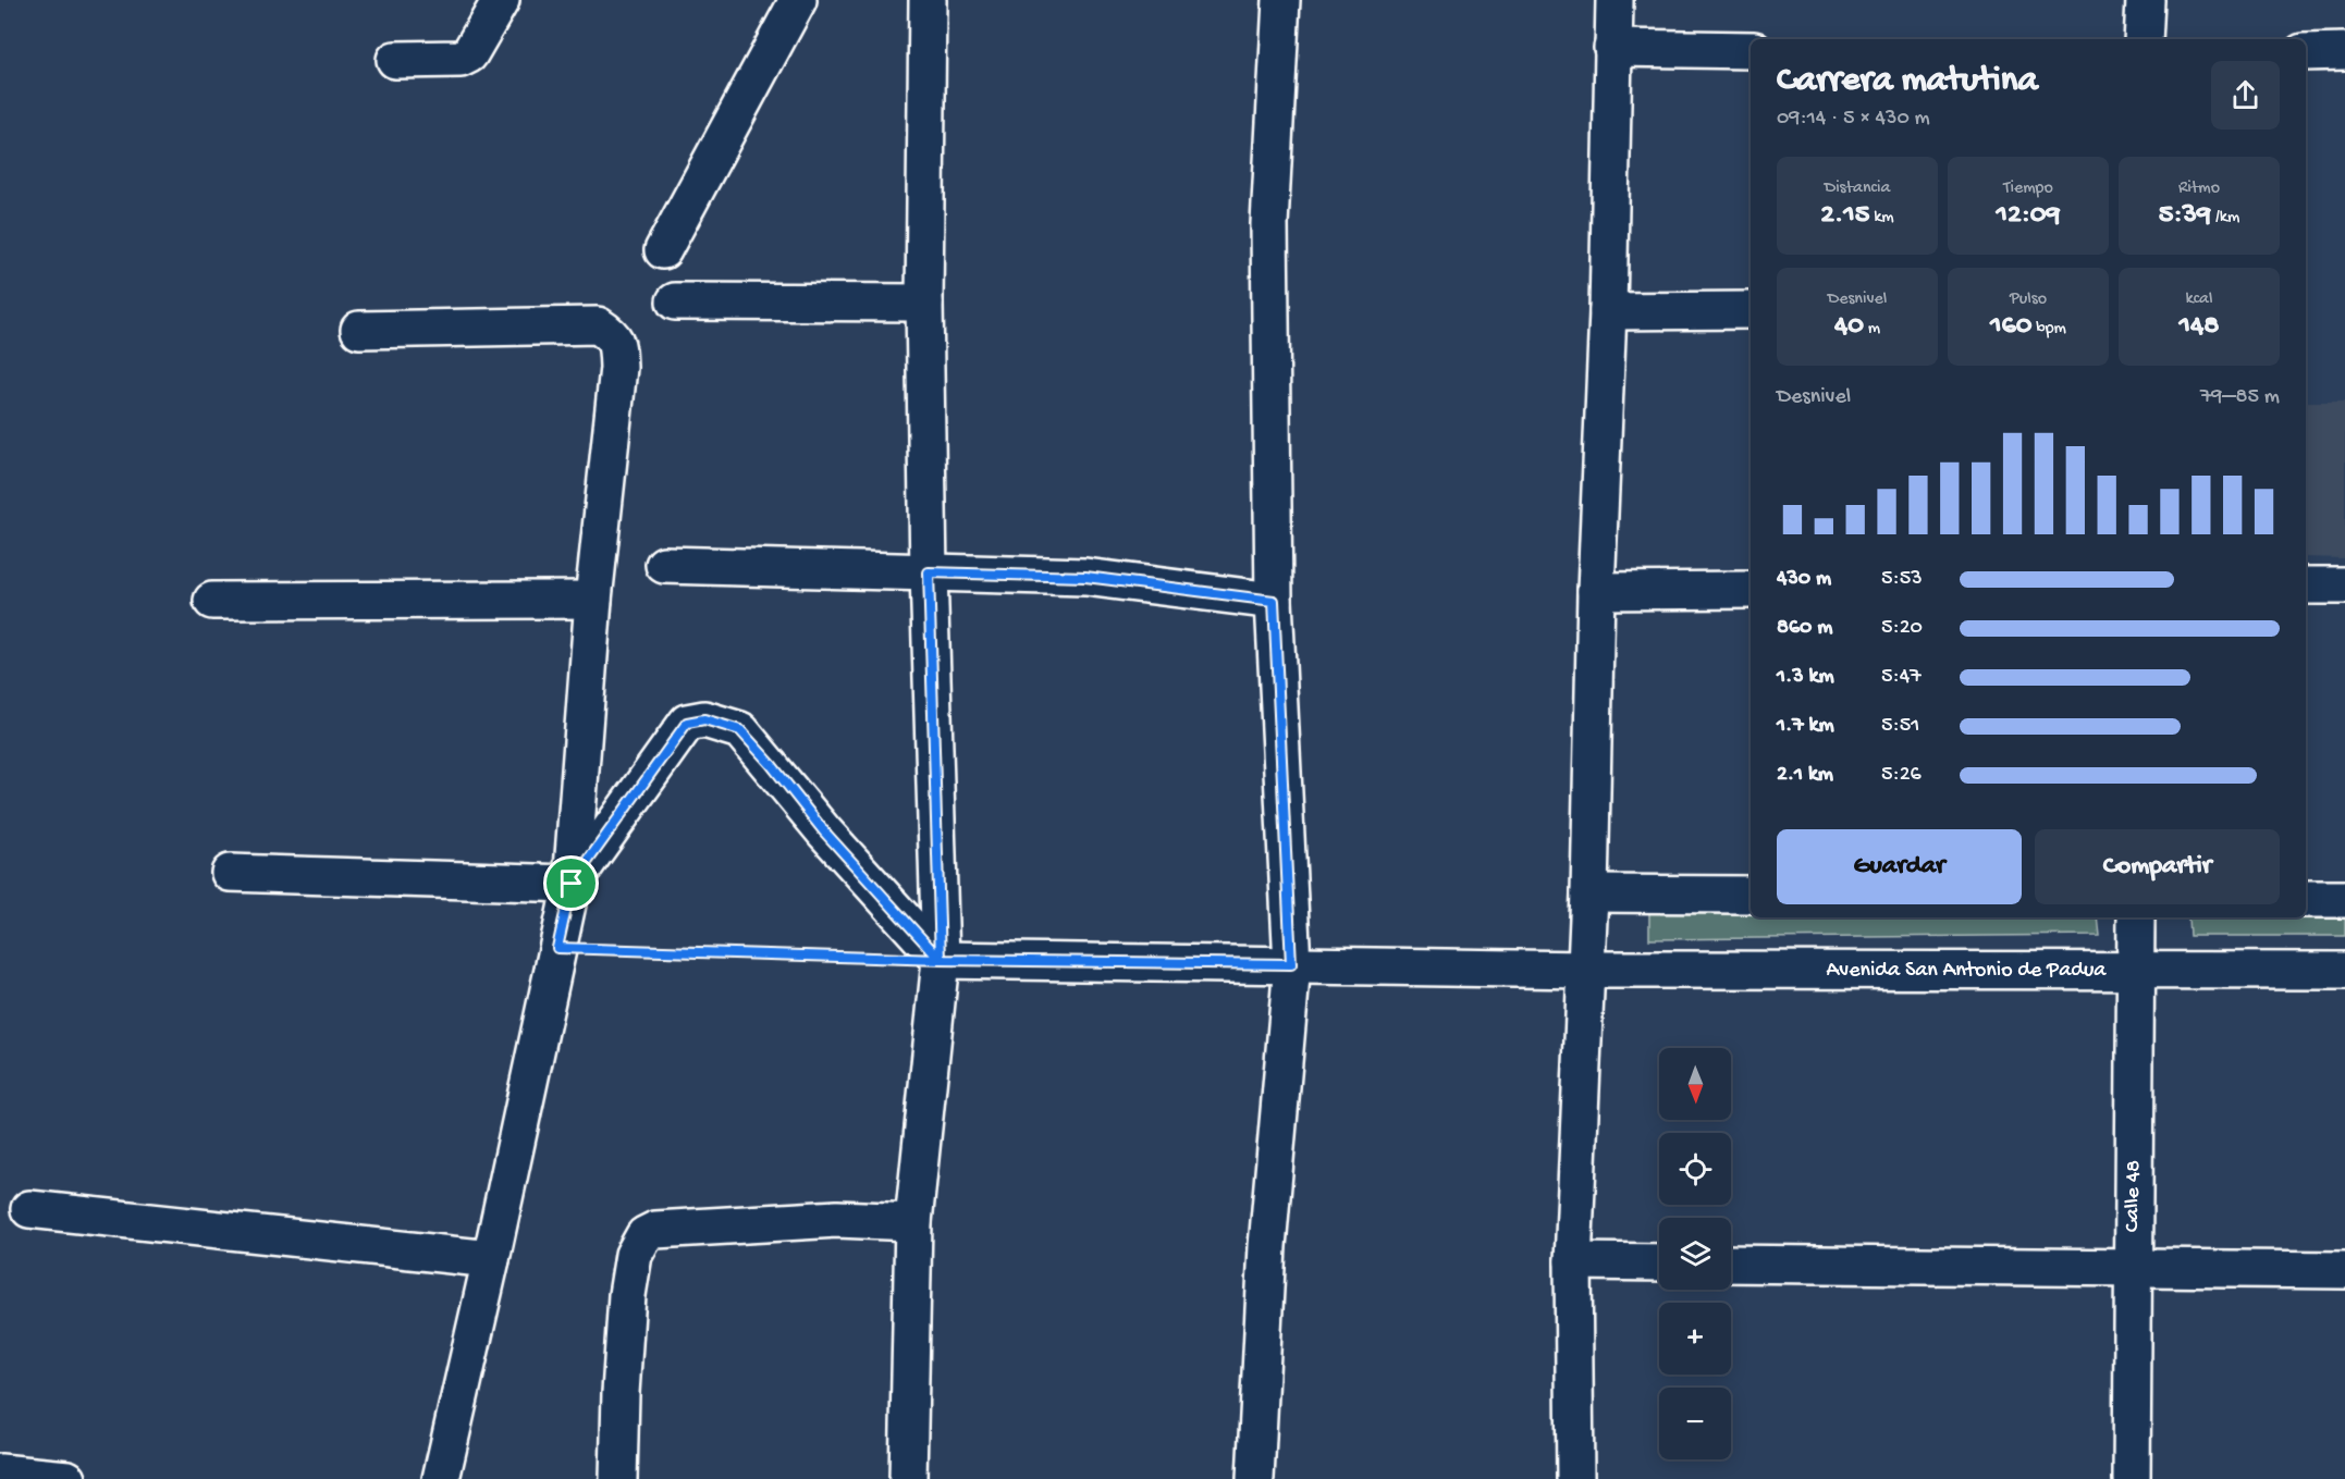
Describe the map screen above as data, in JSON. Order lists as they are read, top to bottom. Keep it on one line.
{"streets":{"street":["Avenida San Antonio de Padua","Calle 48"]},"crossings":[["Avenida San Antonio de Padua","Calle 48"]],"north":"bottom","page":{"heading":["Carrera matutina","09:14 · 5 × 430 m"],"stats":[["Distancia","2.15 km"],["Tiempo","12:09"],["Ritmo","5:39 /km"],["Desnivel","40 m"],["Pulso","160 bpm"],["kcal","148"]],"chart":["Desnivel","79–85 m"],"list":[{"name":"430 m","note":"5:53"},{"name":"860 m","note":"5:20"},{"name":"1.3 km","note":"5:47"},{"name":"1.7 km","note":"5:51"},{"name":"2.1 km","note":"5:26"}],"buttons":["Guardar","Compartir"],"map_buttons":["+","−"]}}
